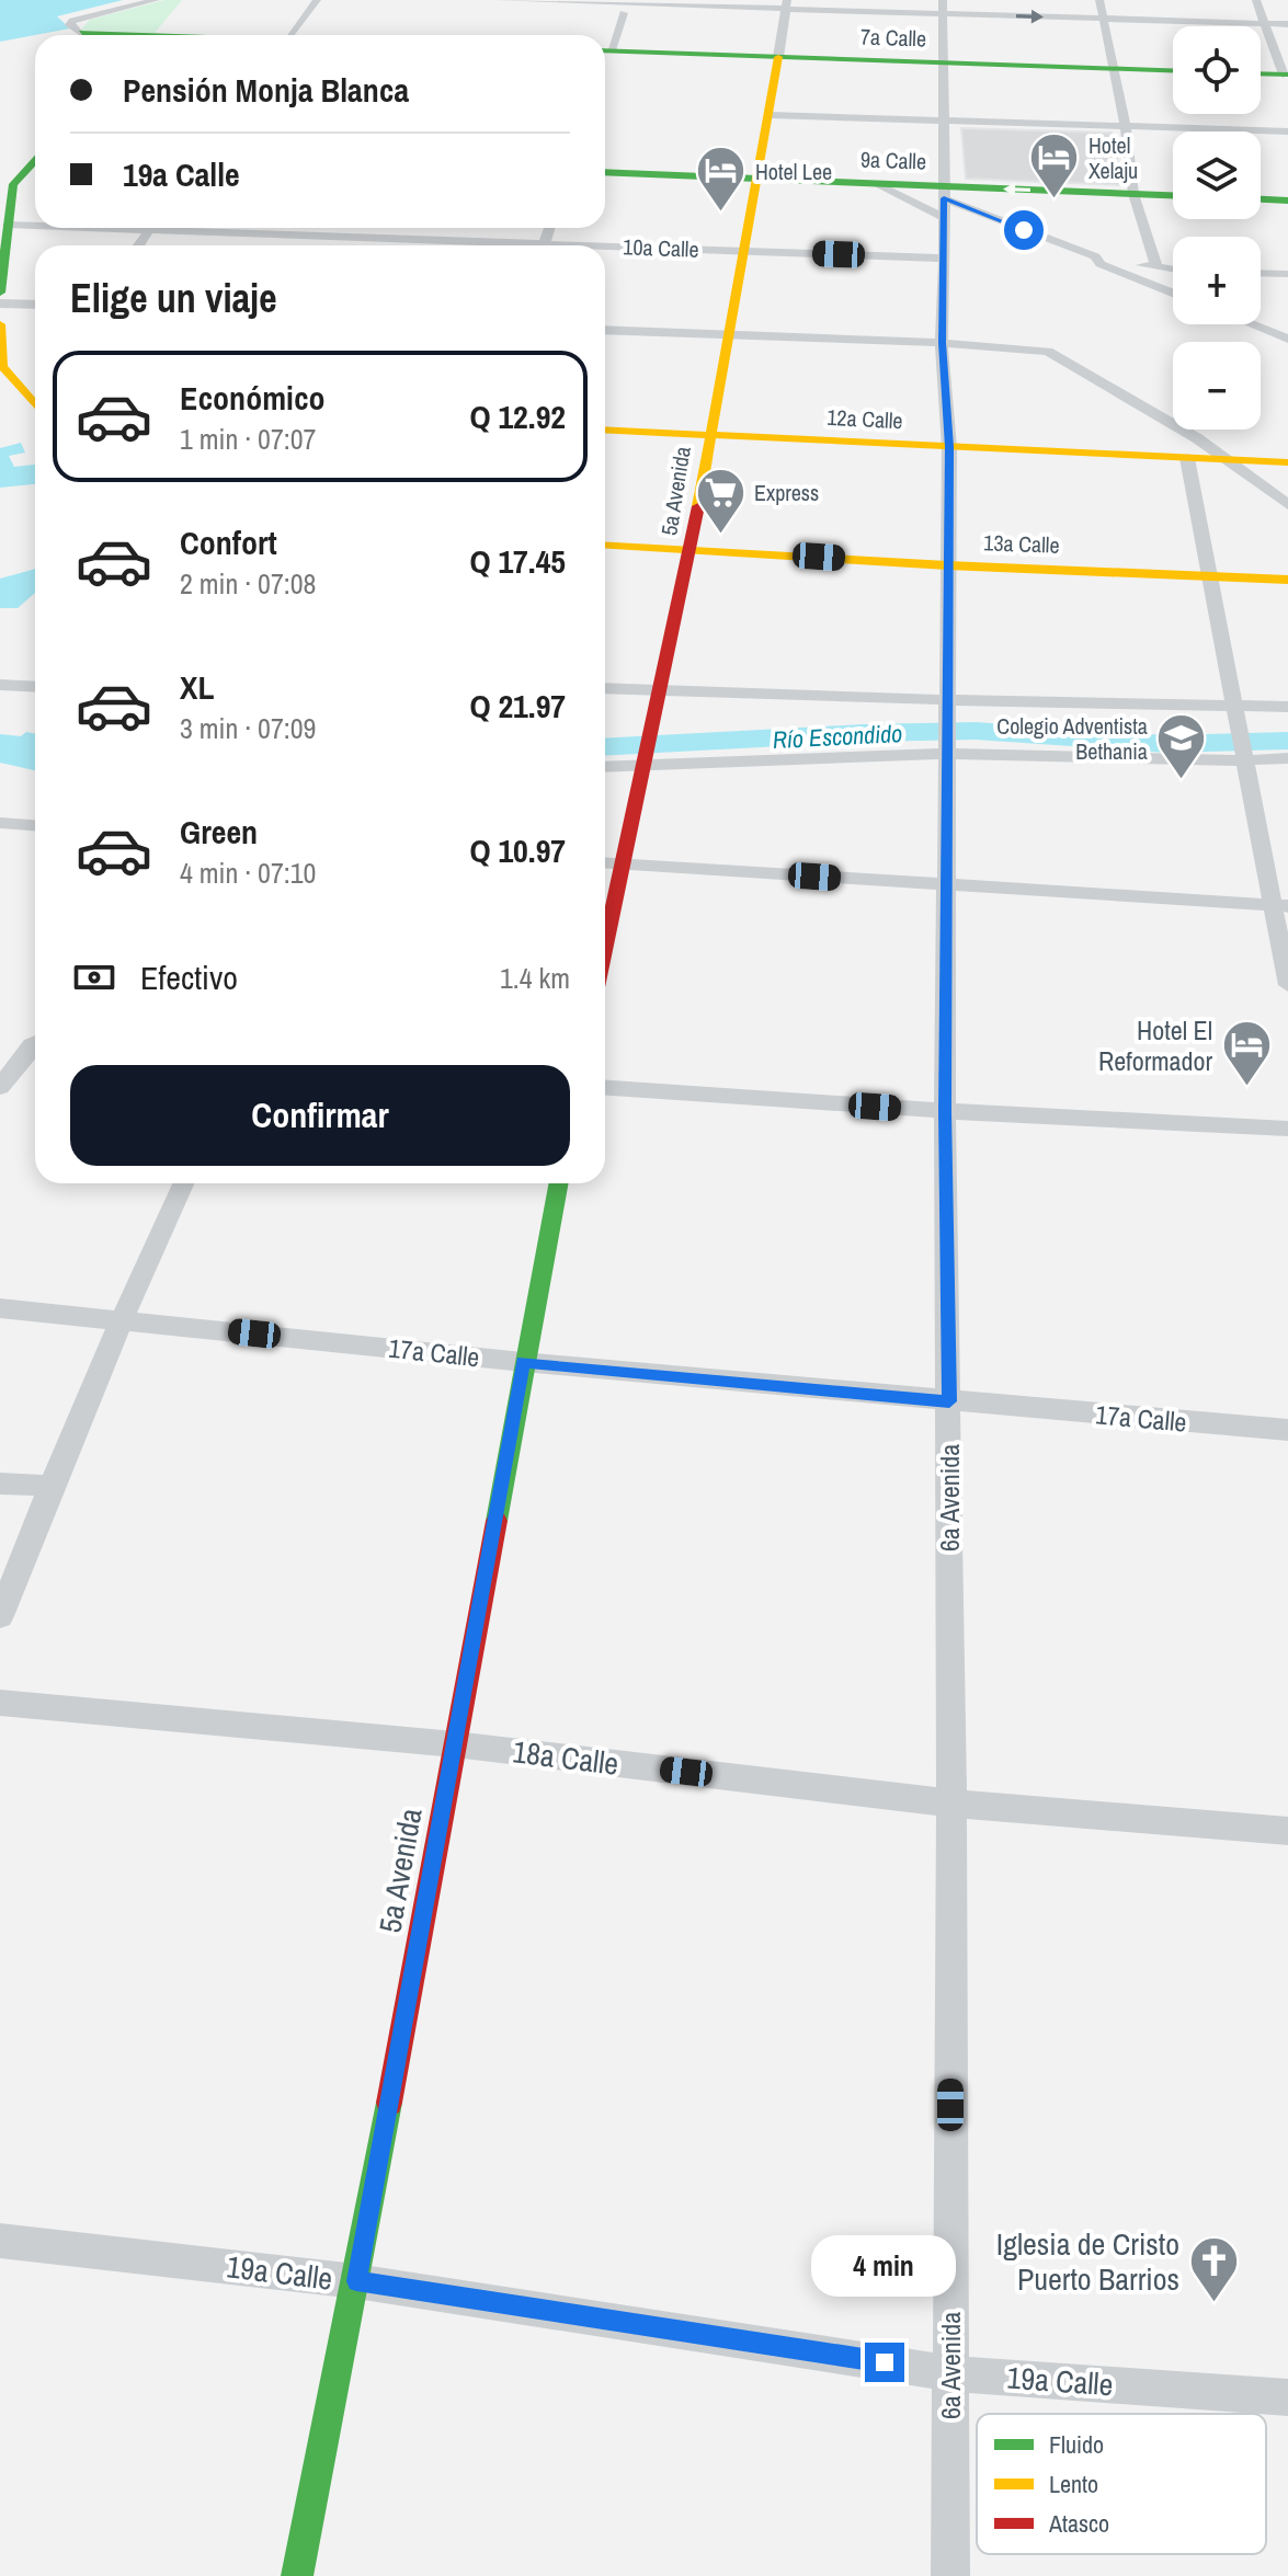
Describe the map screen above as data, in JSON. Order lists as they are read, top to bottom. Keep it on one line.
{"streets":{"street":["7a Calle","9a Calle","10a Calle","12a Calle","5a Avenida","13a Calle","17a Calle","6a Avenida","18a Calle","19a Calle"]},"crossings":[["7a Calle","5a Avenida"],["7a Calle","6a Avenida"],["9a Calle","5a Avenida"],["9a Calle","6a Avenida"],["10a Calle","5a Avenida"],["10a Calle","6a Avenida"],["12a Calle","5a Avenida"],["12a Calle","6a Avenida"],["5a Avenida","13a Calle"],["5a Avenida","17a Calle"],["5a Avenida","18a Calle"],["5a Avenida","19a Calle"],["13a Calle","6a Avenida"],["17a Calle","6a Avenida"],["6a Avenida","18a Calle"],["6a Avenida","19a Calle"]],"water":["Río Escondido"],"places":{"hotel":["Hotel Xelaju","Hotel Lee","Hotel El Reformador"],"supermarket":["Express"],"school or university":["Colegio Adventista Bethania"],"church":["Iglesia de Cristo Puerto Barrios"]},"legend":["Fluido","Lento","Atasco"],"page":{"map_buttons":["+","−"],"banner":["Pensión Monja Blanca","19a Calle"],"heading":"Elige un viaje","list":[{"name":"Económico","note":"1 min · 07:07","value":"Q 12.92"},{"name":"Confort","note":"2 min · 07:08","value":"Q 17.45"},{"name":"XL","note":"3 min · 07:09","value":"Q 21.97"},{"name":"Green","note":"4 min · 07:10","value":"Q 10.97"}],"pay":["Efectivo","1.4 km"],"buttons":"Confirmar","bubble":"4 min"}}
